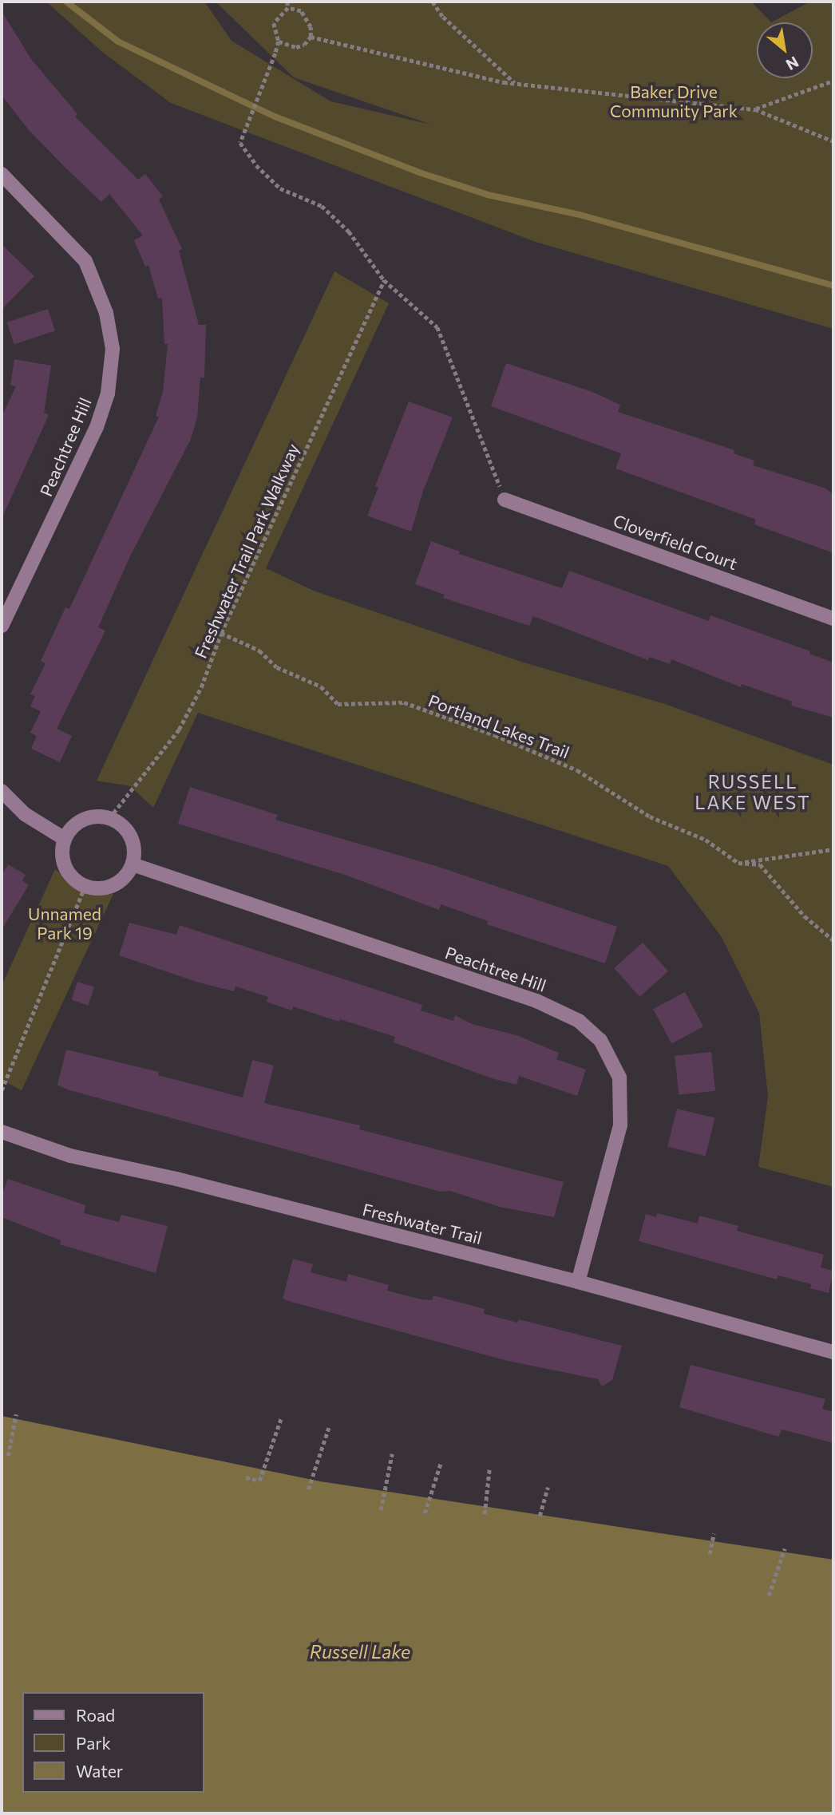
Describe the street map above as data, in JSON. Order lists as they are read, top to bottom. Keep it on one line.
{"streets":{"street":["Peachtree Hill","Cloverfield Court","Freshwater Trail"],"path":["Freshwater Trail Park Walkway","Portland Lakes Trail"]},"crossings":[["Peachtree Hill","Freshwater Trail Park Walkway"],["Peachtree Hill","Freshwater Trail"],["Freshwater Trail Park Walkway","Portland Lakes Trail"]],"districts":["RUSSELL LAKE WEST"],"water":["Russell Lake"],"parks":["Baker Drive Community Park","Unnamed Park 19"],"legend":["Road","Park","Water"],"north":"bottom right"}
